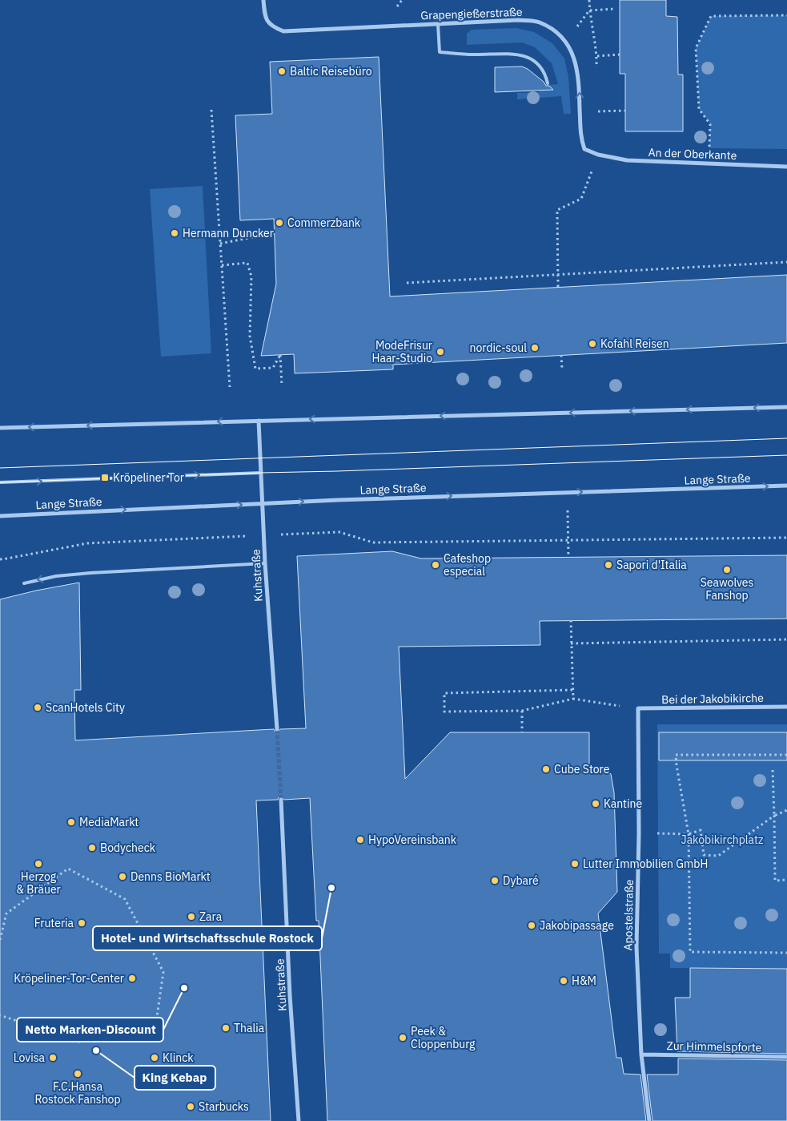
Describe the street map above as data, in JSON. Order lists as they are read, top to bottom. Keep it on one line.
{"streets":{"street":["Grapengießerstraße","An der Oberkante","Lange Straße","Kuhstraße","Bei der Jakobikirche","Apostelstraße","Zur Himmelspforte"]},"crossings":[["Grapengießerstraße","An der Oberkante"],["Lange Straße","Kuhstraße"],["Bei der Jakobikirche","Apostelstraße"],["Apostelstraße","Zur Himmelspforte"]],"one_way":["Lange Straße"],"parks":["Jakobikirchplatz"],"places":{"other":["Baltic Reisebüro","Commerzbank","Hermann Duncker","Kofahl Reisen","nordic-soul","ModeFrisur Haar-Studio","Cafeshop especial","Sapori d'Italia","Seawolves Fanshop","ScanHotels City","Cube Store","Kantine","MediaMarkt","HypoVereinsbank","Bodycheck","Herzog & Bräuer","Lutter Immobilien GmbH","Denns BioMarkt","Dybaré","Hotel- und Wirtschaftsschule Rostock","Zara","Fruteria","Jakobipassage","Kröpeliner-Tor-Center","H&M","Netto Marken-Discount","Thalia","Peek & Cloppenburg","King Kebap","Lovisa","Klinck","F.C.Hansa Rostock Fanshop","Starbucks"],"transit":["Kröpeliner Tor"]}}
